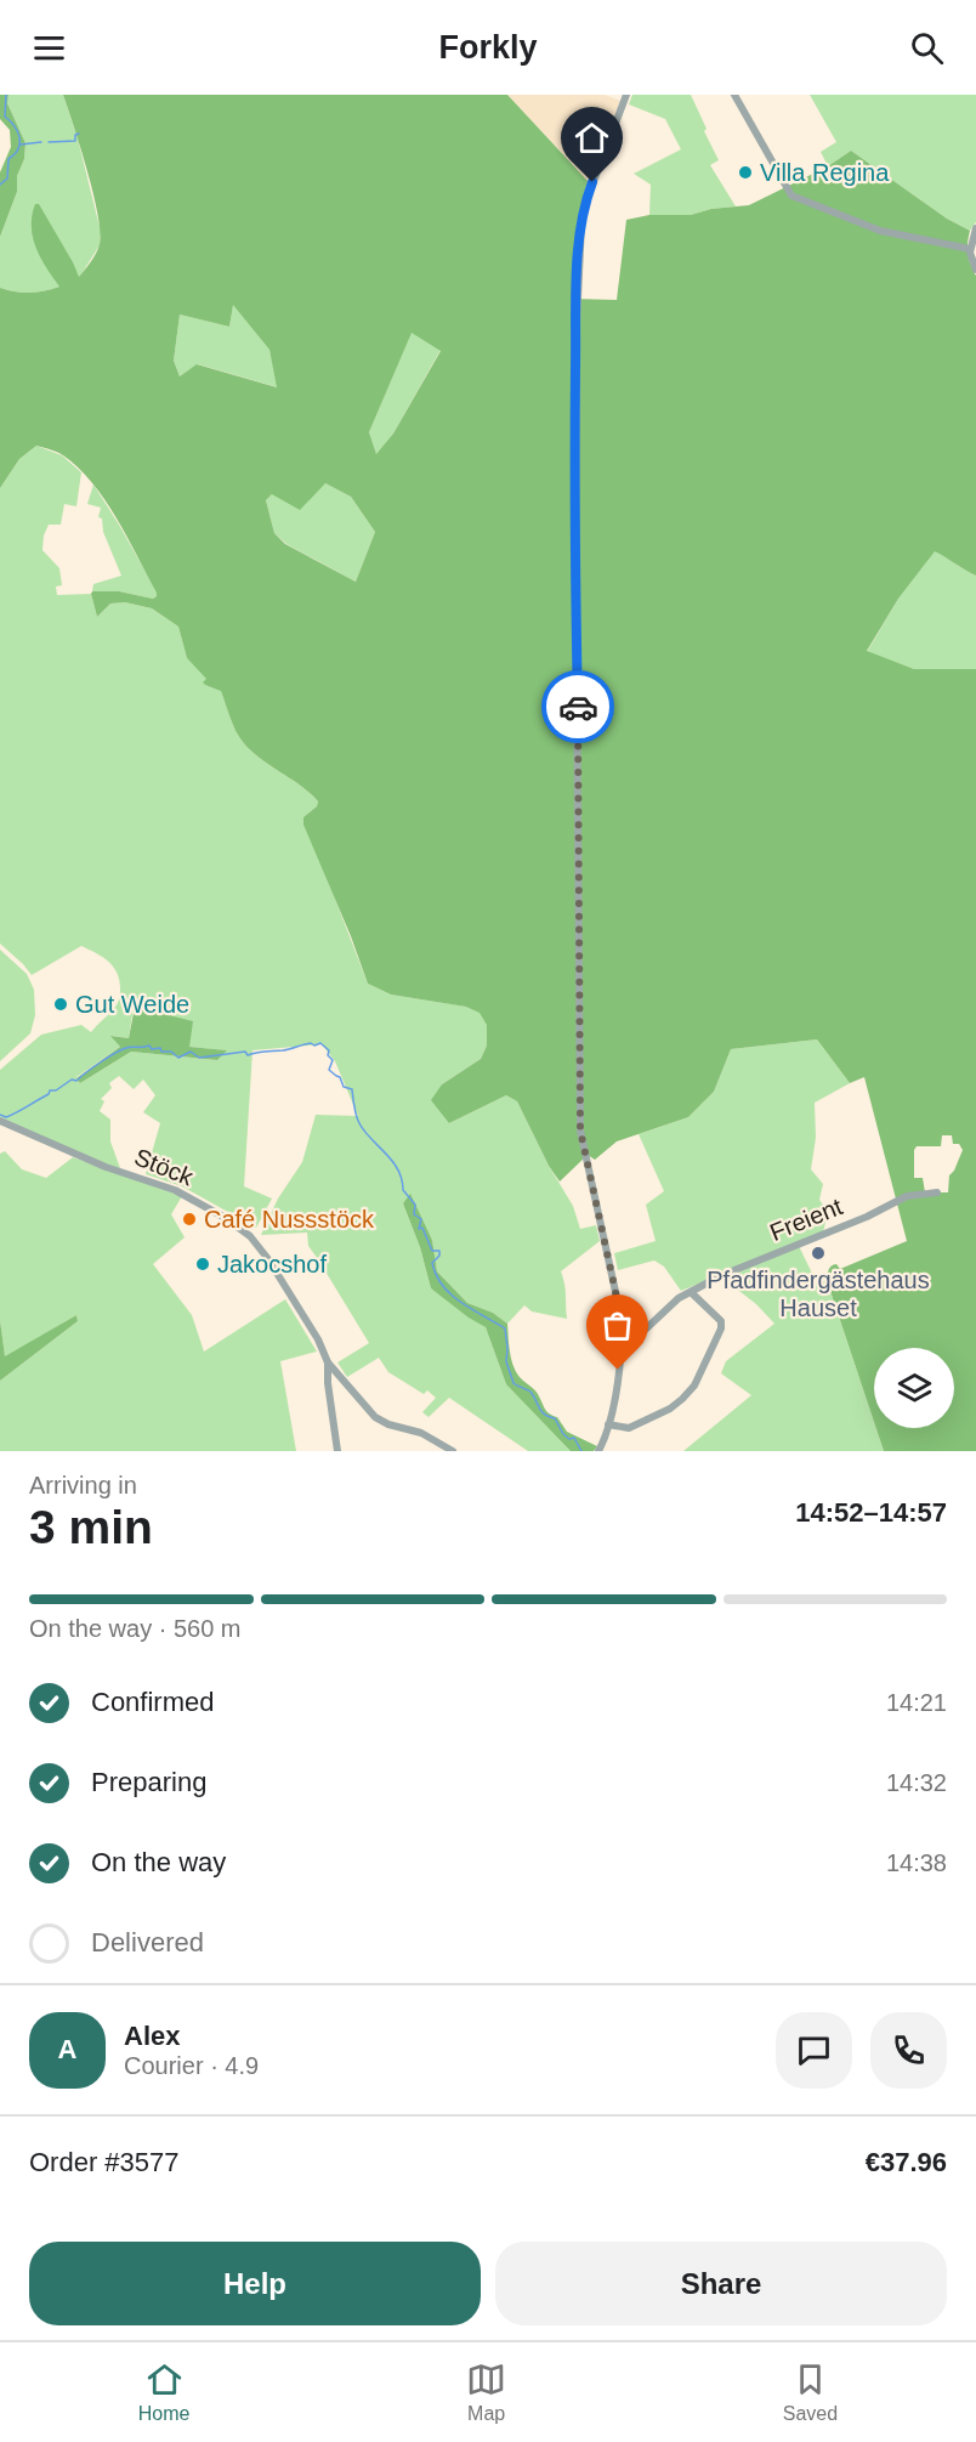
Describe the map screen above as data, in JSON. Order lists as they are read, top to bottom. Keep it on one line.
{"streets":{"street":["Stöck","Freient"]},"places":["Villa Regina","Gut Weide","Café Nussstöck","Pfadfindergästehaus Hauset","Jakocshof"],"page":{"header":"Forkly","heading":["3 min","Arriving in","14:52–14:57"],"panel":["Alex","Courier · 4.9","Order #3577","€37.96"],"bar":"On the way · 560 m","list":[["Confirmed","14:21"],["Preparing","14:32"],["On the way","14:38"],"Delivered"],"round":"A","buttons":["Help","Share"],"tabs":["Home","Map","Saved"]}}
